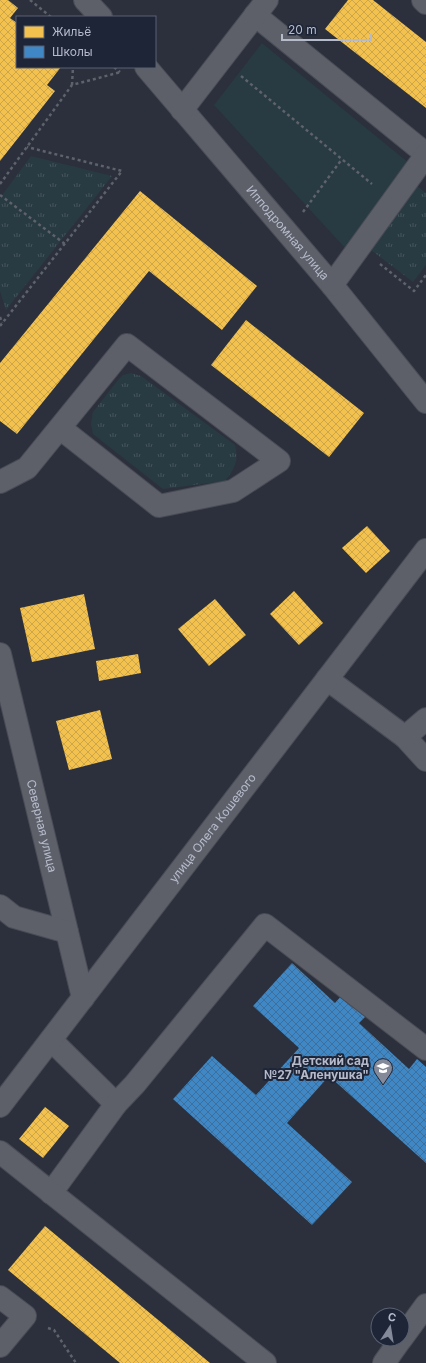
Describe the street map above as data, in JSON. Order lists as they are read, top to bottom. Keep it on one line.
{"streets":{"street":["Ипподромная улица","Северная улица","улица Олега Кошевого"]},"crossings":[["Северная улица","улица Олега Кошевого"]],"places":{"school or university":["Детский сад №27 \"Аленушка\""]},"legend":["Жильё","Школы"],"scale_bar":"20 m","north":"top"}
